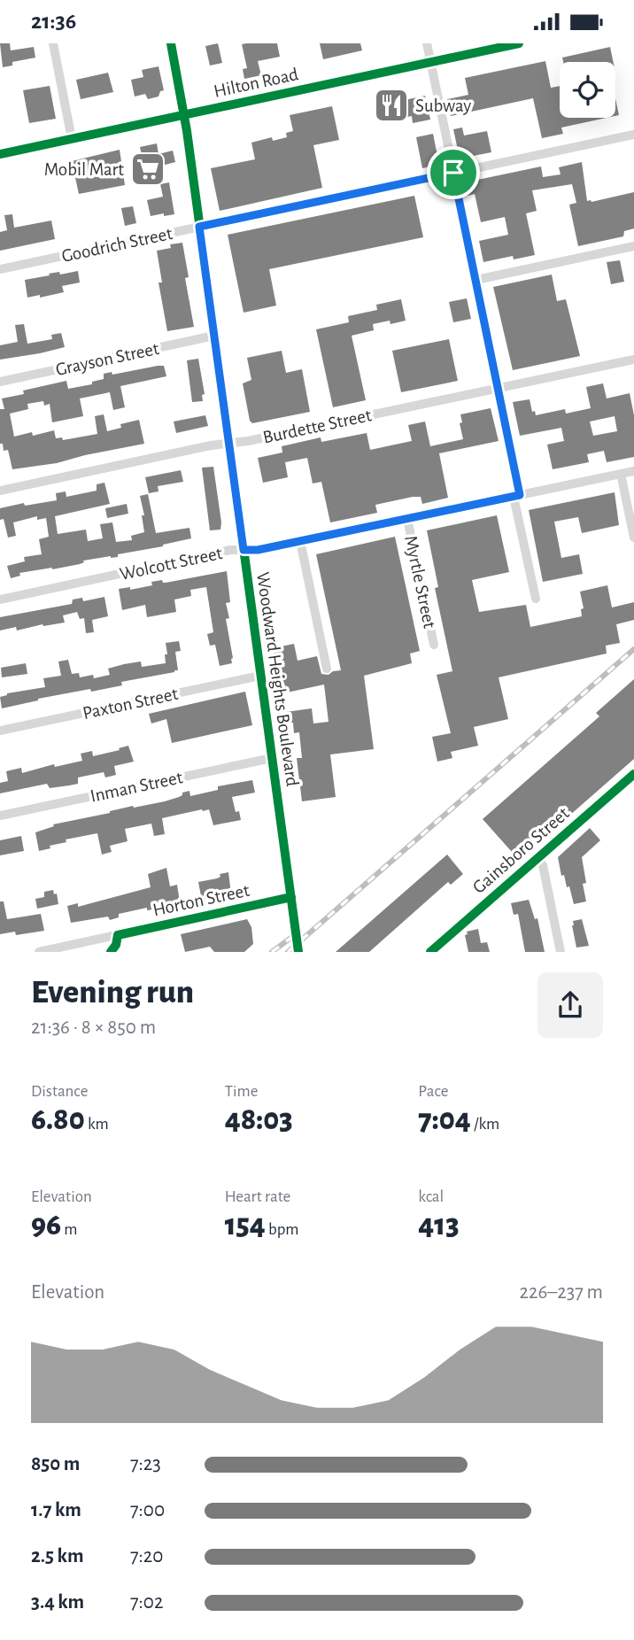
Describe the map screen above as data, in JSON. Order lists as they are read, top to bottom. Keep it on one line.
{"streets":{"street":["Hilton Road","Goodrich Street","Grayson Street","Burdette Street","Wolcott Street","Myrtle Street","Woodward Heights Boulevard","Paxton Street","Inman Street","Gainsboro Street","Horton Street"]},"crossings":[["Hilton Road","Woodward Heights Boulevard"],["Goodrich Street","Woodward Heights Boulevard"],["Grayson Street","Woodward Heights Boulevard"],["Burdette Street","Woodward Heights Boulevard"],["Wolcott Street","Myrtle Street"],["Wolcott Street","Woodward Heights Boulevard"],["Woodward Heights Boulevard","Paxton Street"],["Woodward Heights Boulevard","Inman Street"],["Woodward Heights Boulevard","Horton Street"]],"places":{"restaurant":["Subway"],"supermarket":["Mobil Mart"]},"page":{"status":"21:36","heading":["Evening run","21:36 · 8 × 850 m"],"stats":[["Distance","6.80 km"],["Time","48:03"],["Pace","7:04 /km"],["Elevation","96 m"],["Heart rate","154 bpm"],["kcal","413"]],"chart":["Elevation","226–237 m"],"list":[{"name":"850 m","note":"7:23"},{"name":"1.7 km","note":"7:00"},{"name":"2.5 km","note":"7:20"},{"name":"3.4 km","note":"7:02"}]}}
